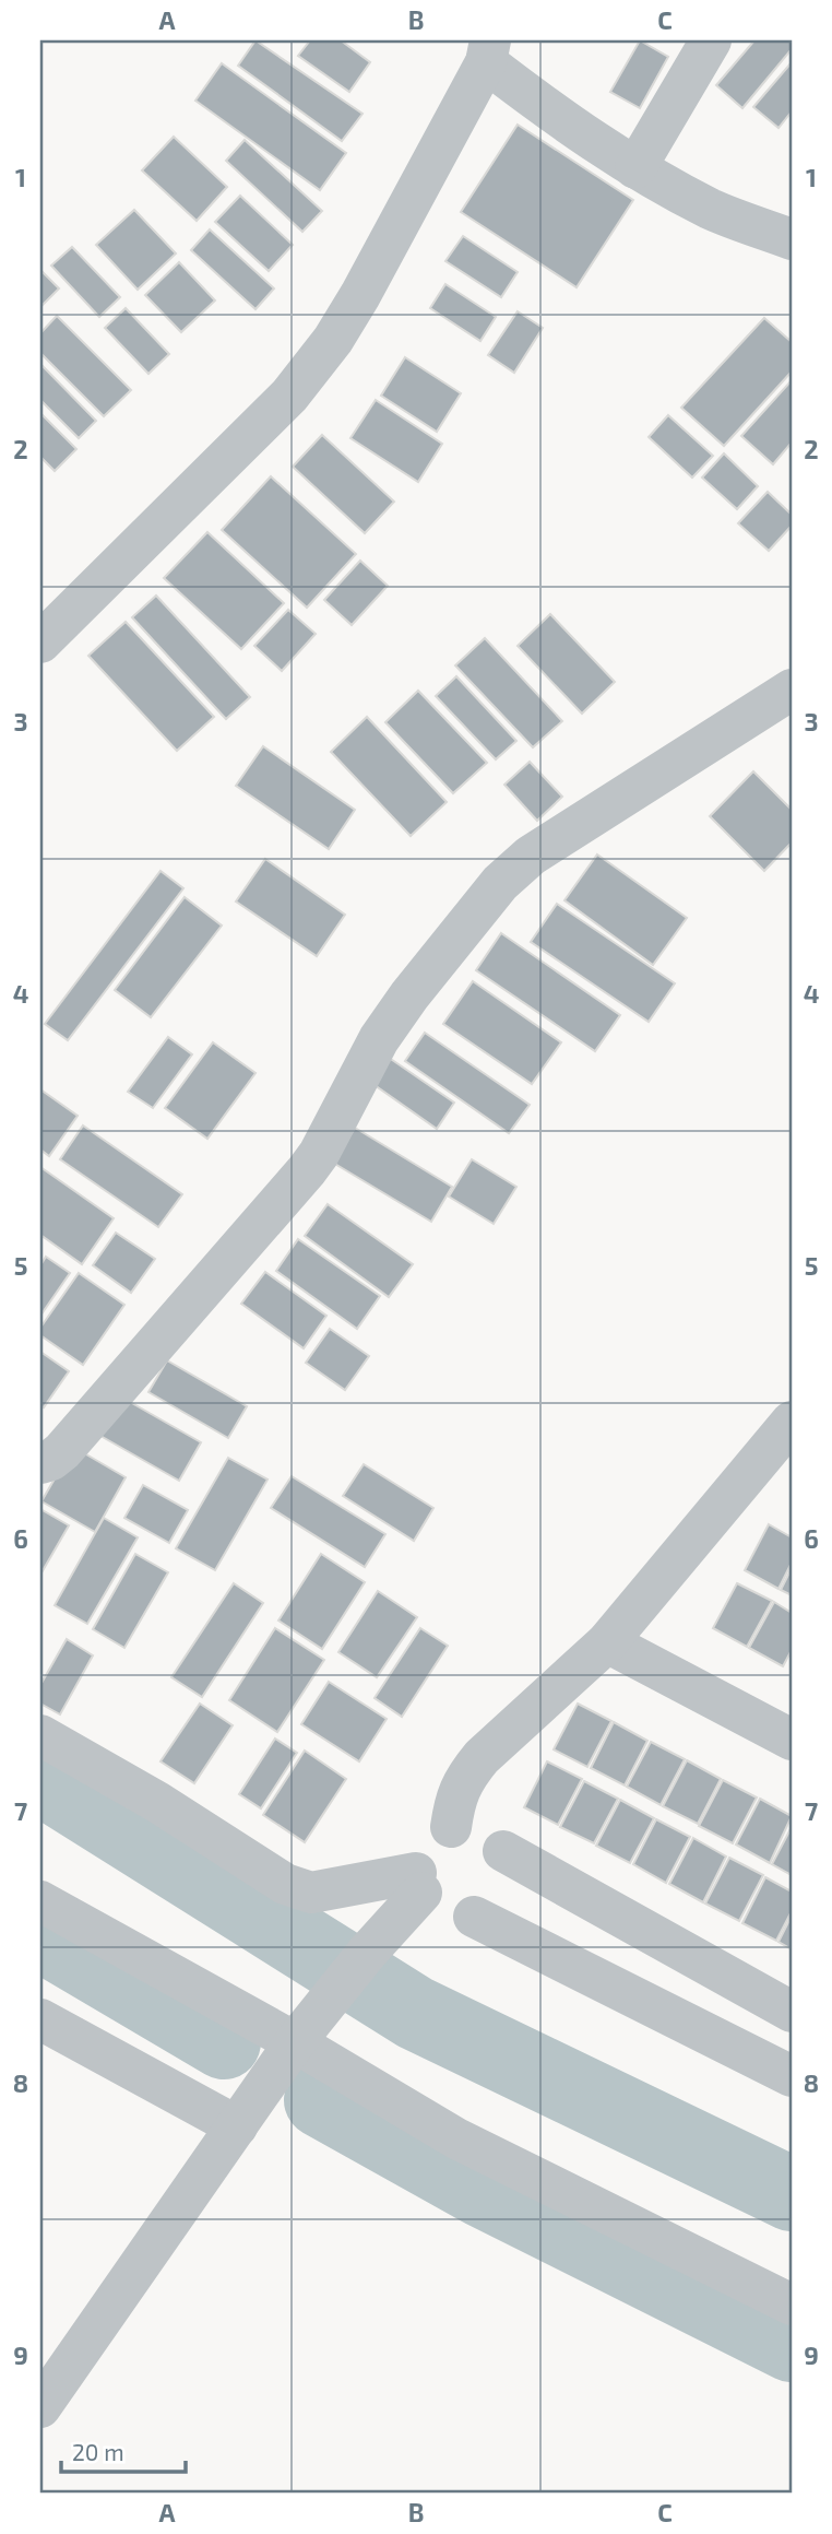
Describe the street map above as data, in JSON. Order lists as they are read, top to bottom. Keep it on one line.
{"scale_bar":"20 m","grid":{"columns":["A","B","C"],"rows":["1","2","3","4","5","6","7","8","9"]}}
